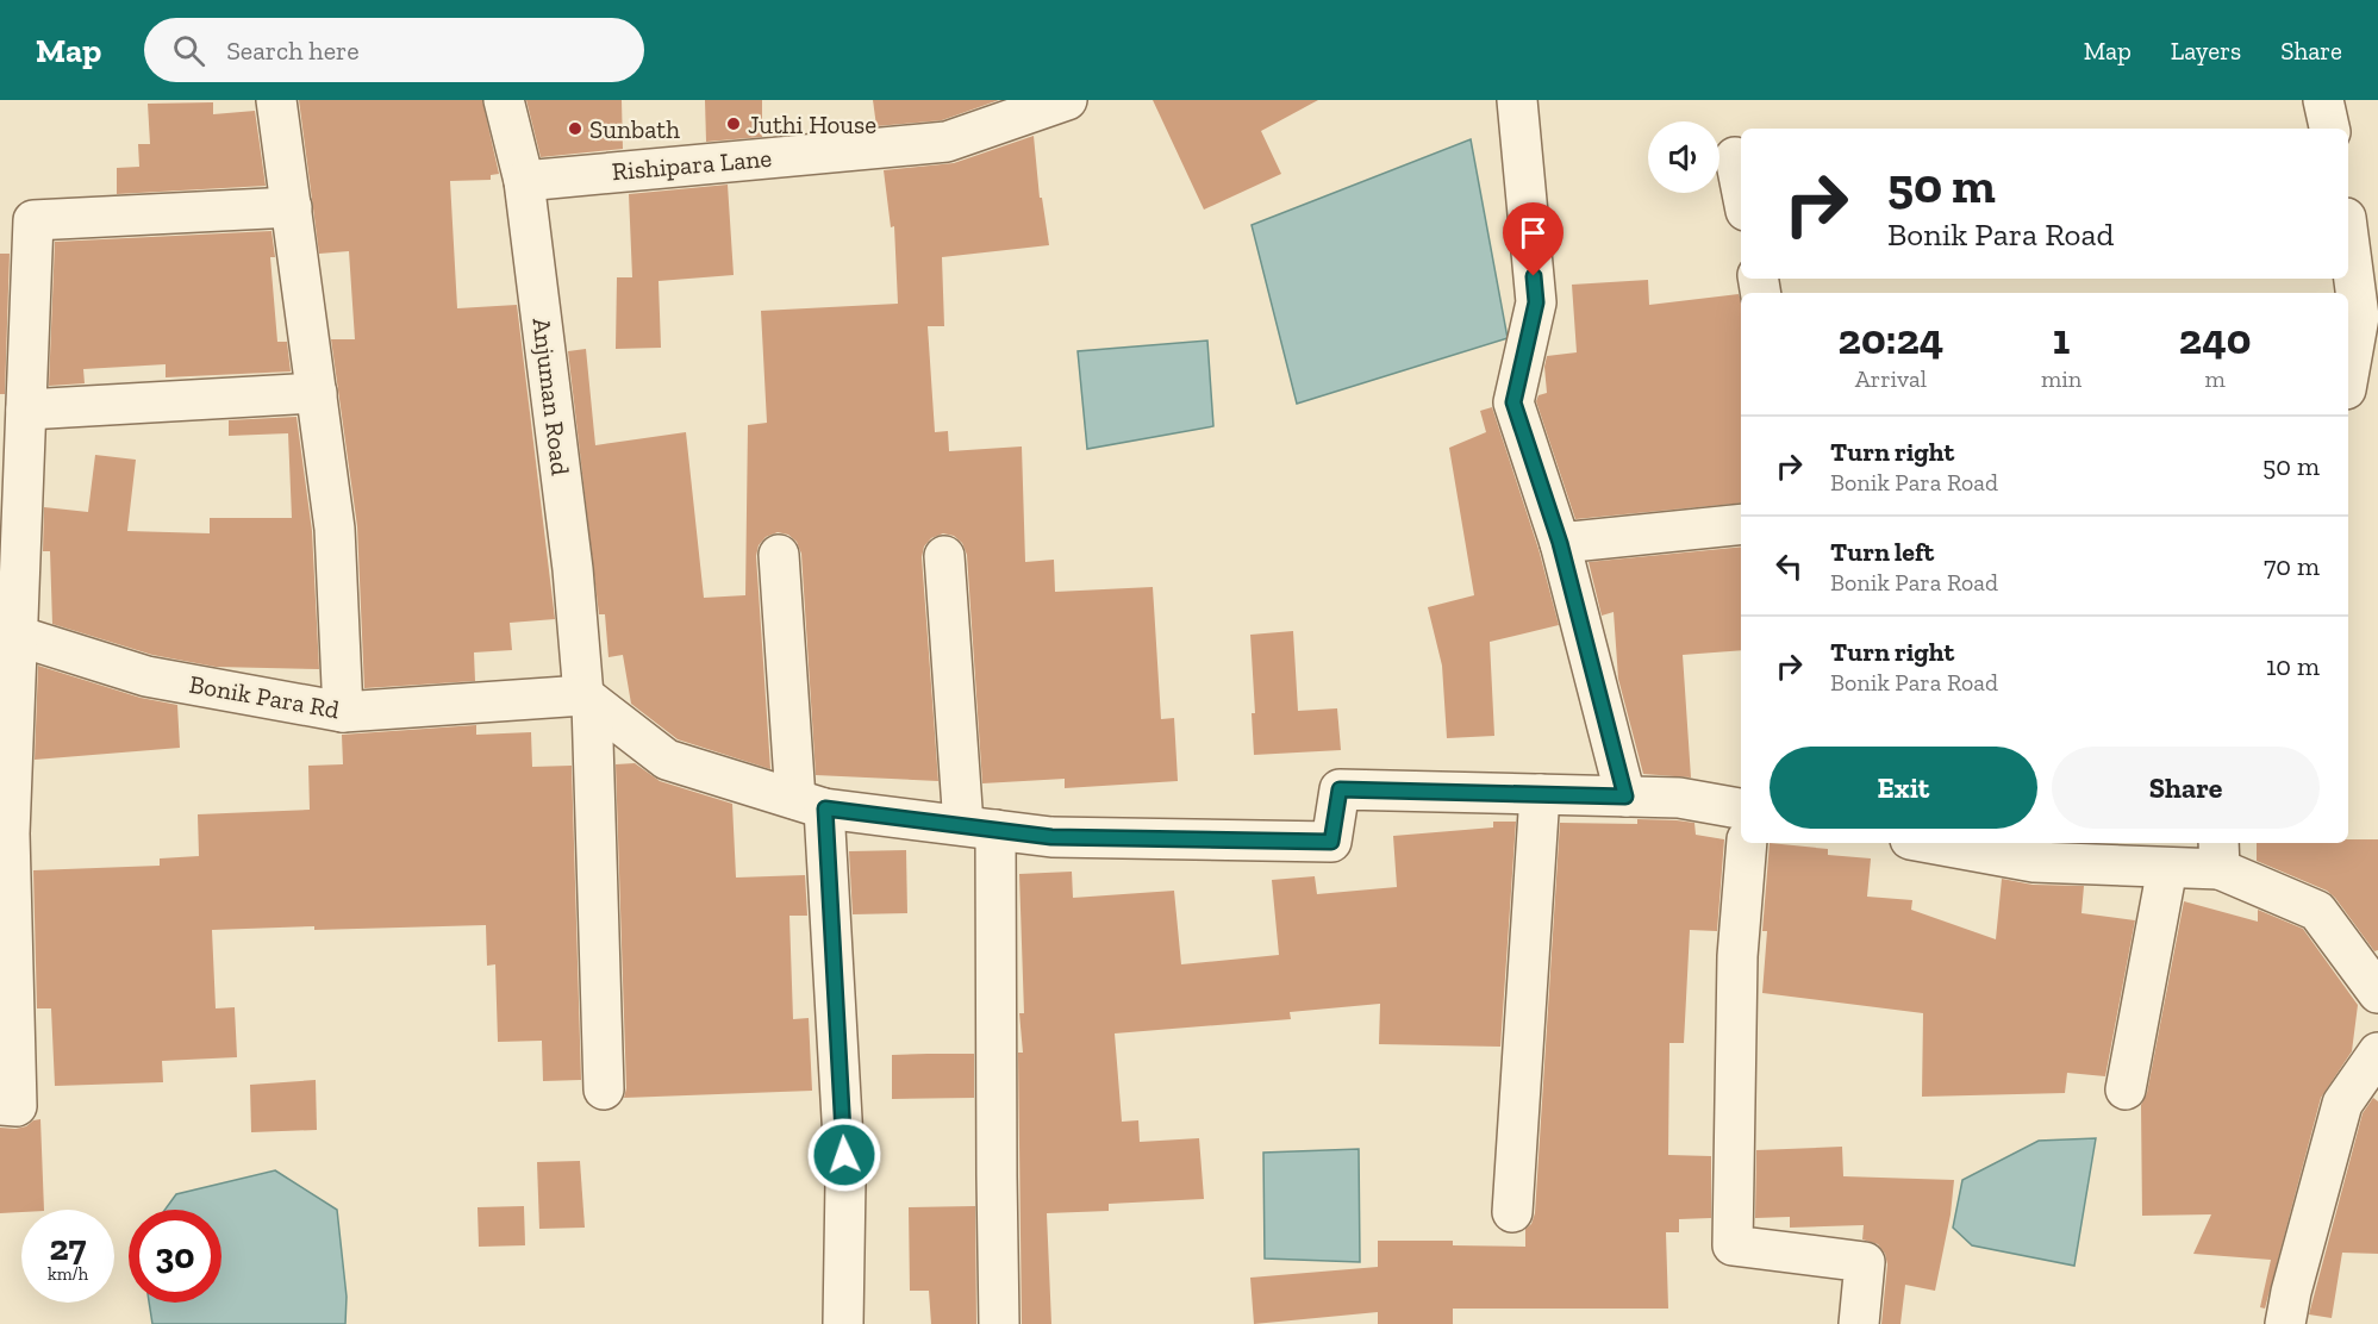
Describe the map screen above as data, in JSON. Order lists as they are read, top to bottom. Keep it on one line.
{"streets":{"street":["Rishipara Lane","Anjuman Road","Bonik Para Rd"]},"crossings":[["Rishipara Lane","Anjuman Road"],["Anjuman Road","Bonik Para Rd"]],"places":["Juthi House","Sunbath"],"page":{"header":"Map","search":"Search here","nav":["Map","Layers","Share"],"turn":["50 m","Bonik Para Road"],"eta":["20:24","Arrival","1","min","240","m"],"list":[{"name":"Turn right","note":"Bonik Para Road","value":"50 m"},{"name":"Turn left","note":"Bonik Para Road","value":"70 m"},{"name":"Turn right","note":"Bonik Para Road","value":"10 m"}],"buttons":["Exit","Share"],"speed":"27 km/h","limit":"30"}}
